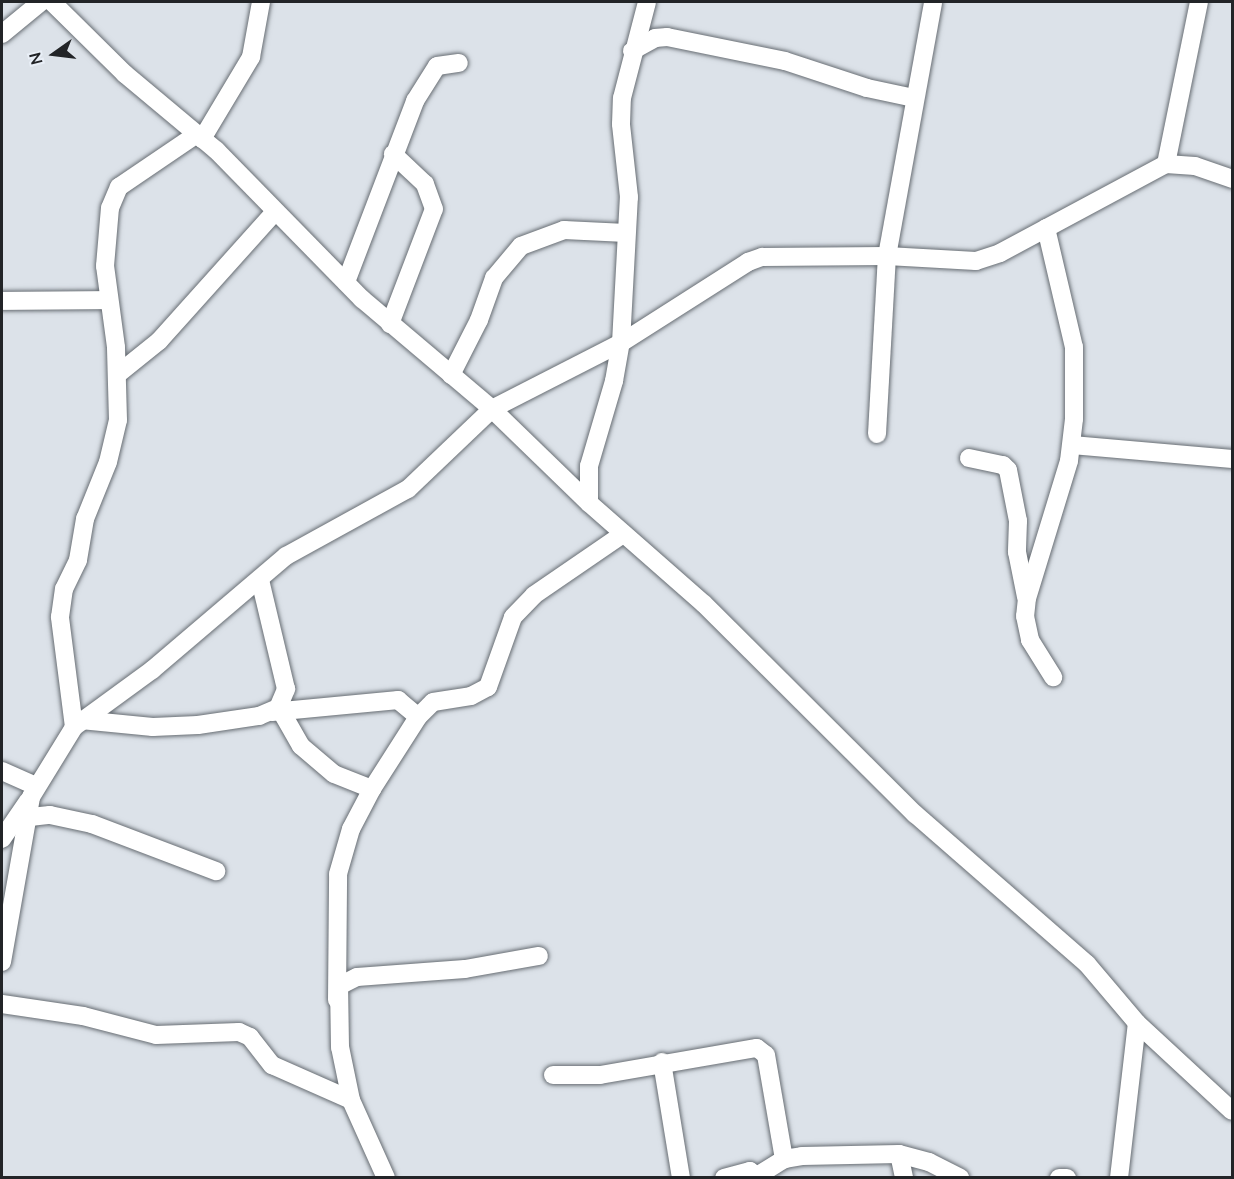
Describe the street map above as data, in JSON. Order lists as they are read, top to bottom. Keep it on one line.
{"north":"left"}
